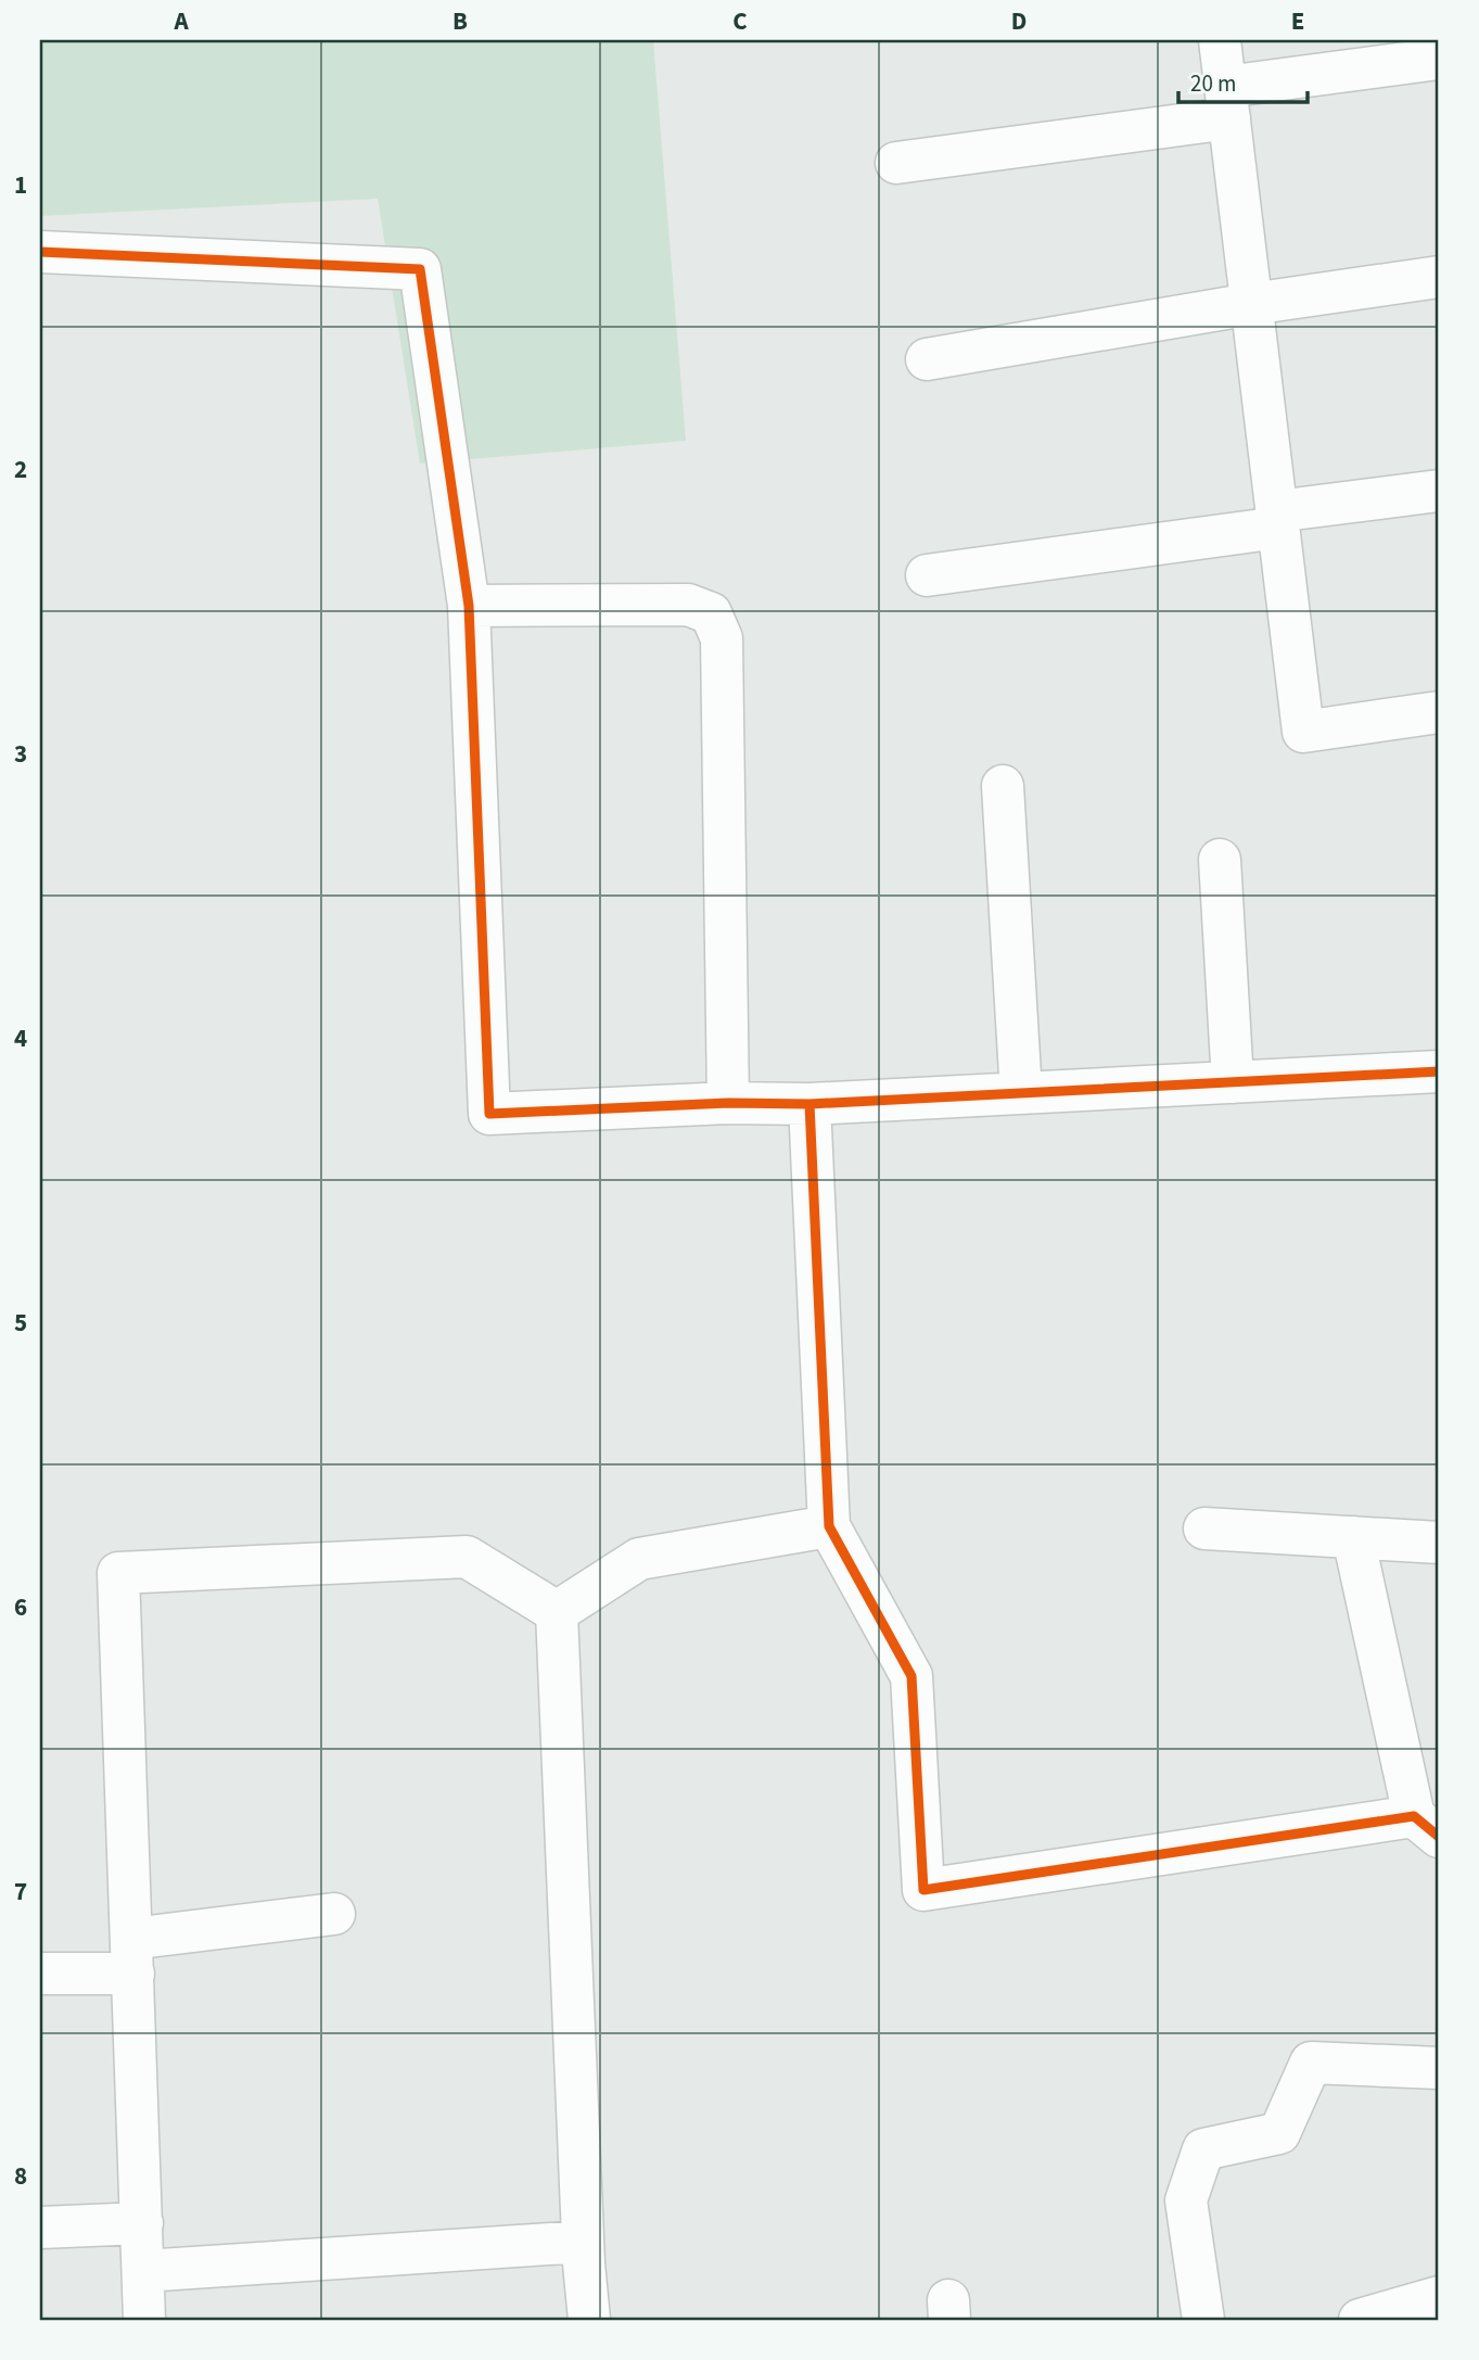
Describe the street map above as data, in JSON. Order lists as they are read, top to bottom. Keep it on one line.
{"scale_bar":"20 m","grid":{"columns":["A","B","C","D","E"],"rows":["1","2","3","4","5","6","7","8"]}}
